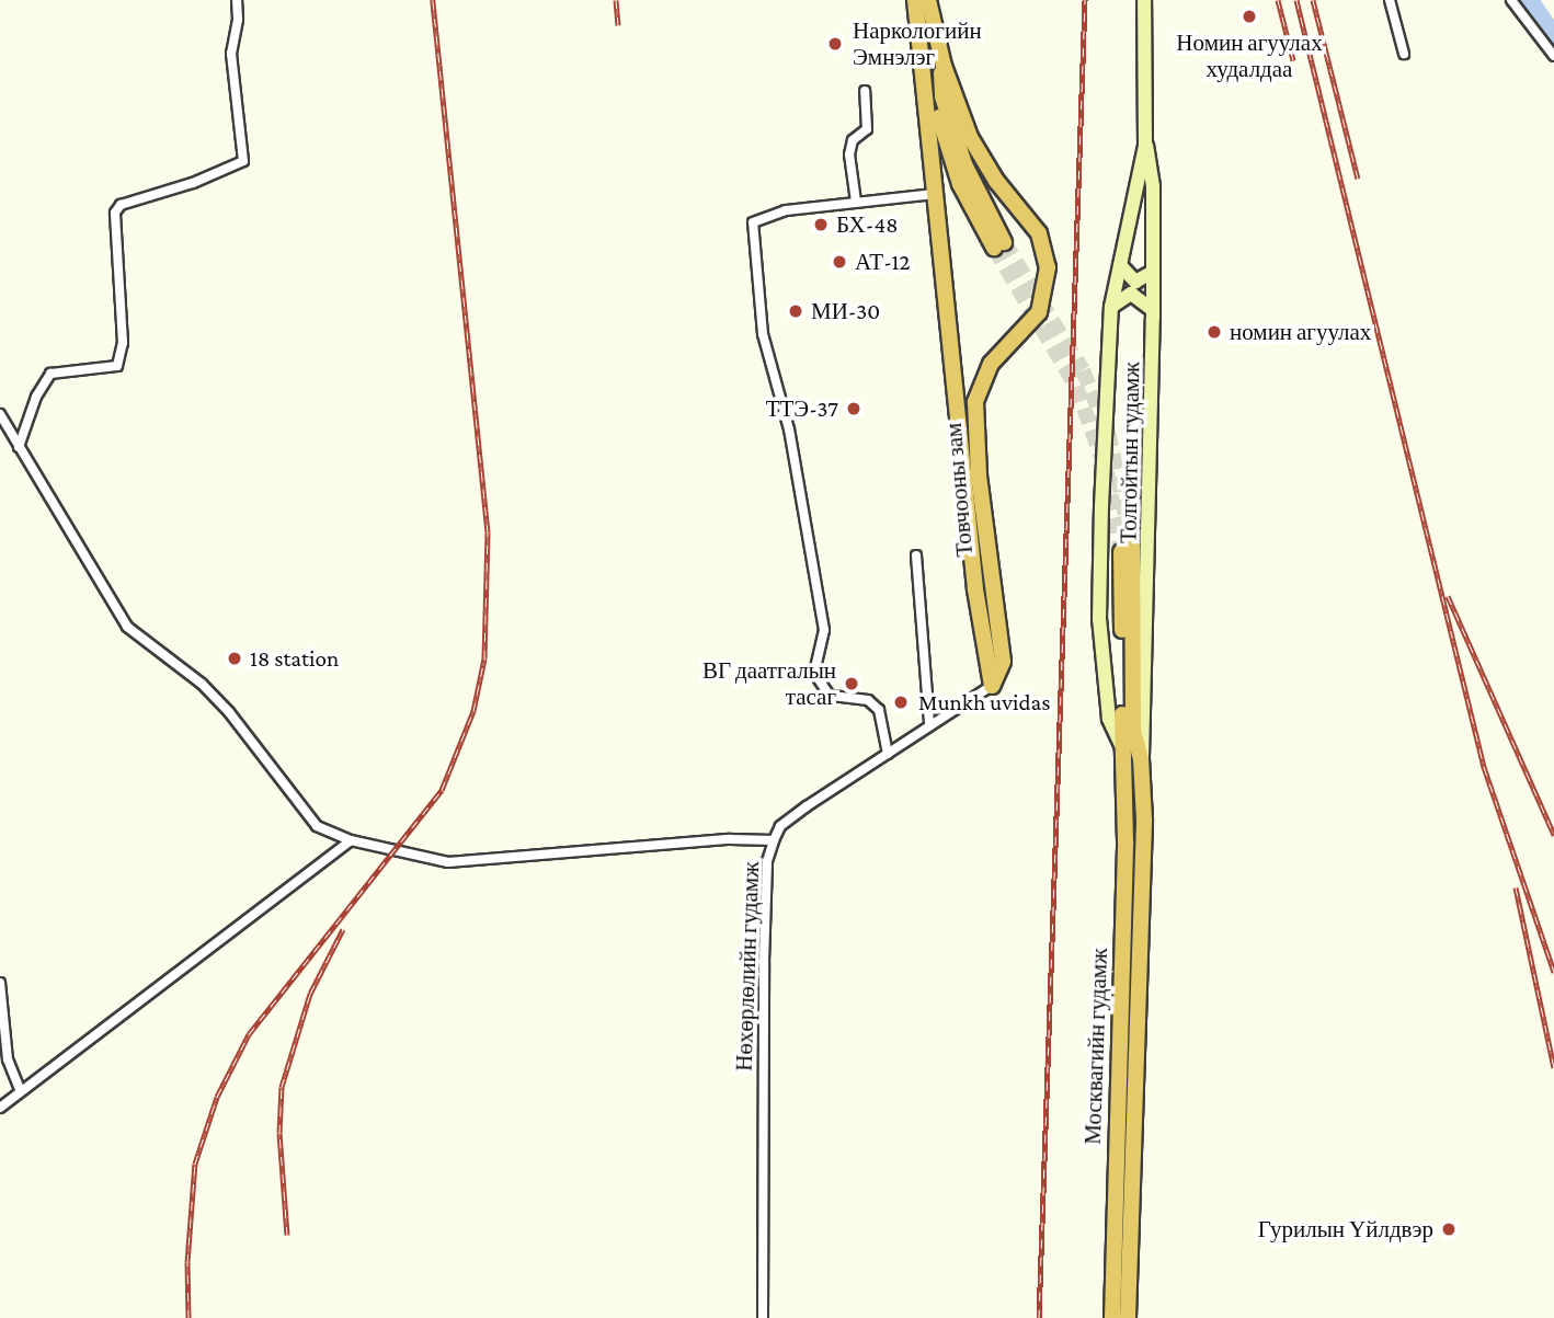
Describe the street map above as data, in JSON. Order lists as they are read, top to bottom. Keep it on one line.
{"streets":{"highway":["Товчооны зам","Москвагийн гудамж"],"main road":["Толгойтын гудамж"],"street":["Нөхөрлөлийн гудамж"]},"crossings":[["Толгойтын гудамж","Москвагийн гудамж"],["Товчооны зам","Нөхөрлөлийн гудамж"]],"places":["Номин агуулах худалдаа","Наркологийн Эмнэлэг","БХ-48","АТ-12","МИ-30","номин агуулах","ТТЭ-37","18 station","ВГ даатгалын тасаг","Munkh uvidas","Гурилын Үйлдвэр"]}
